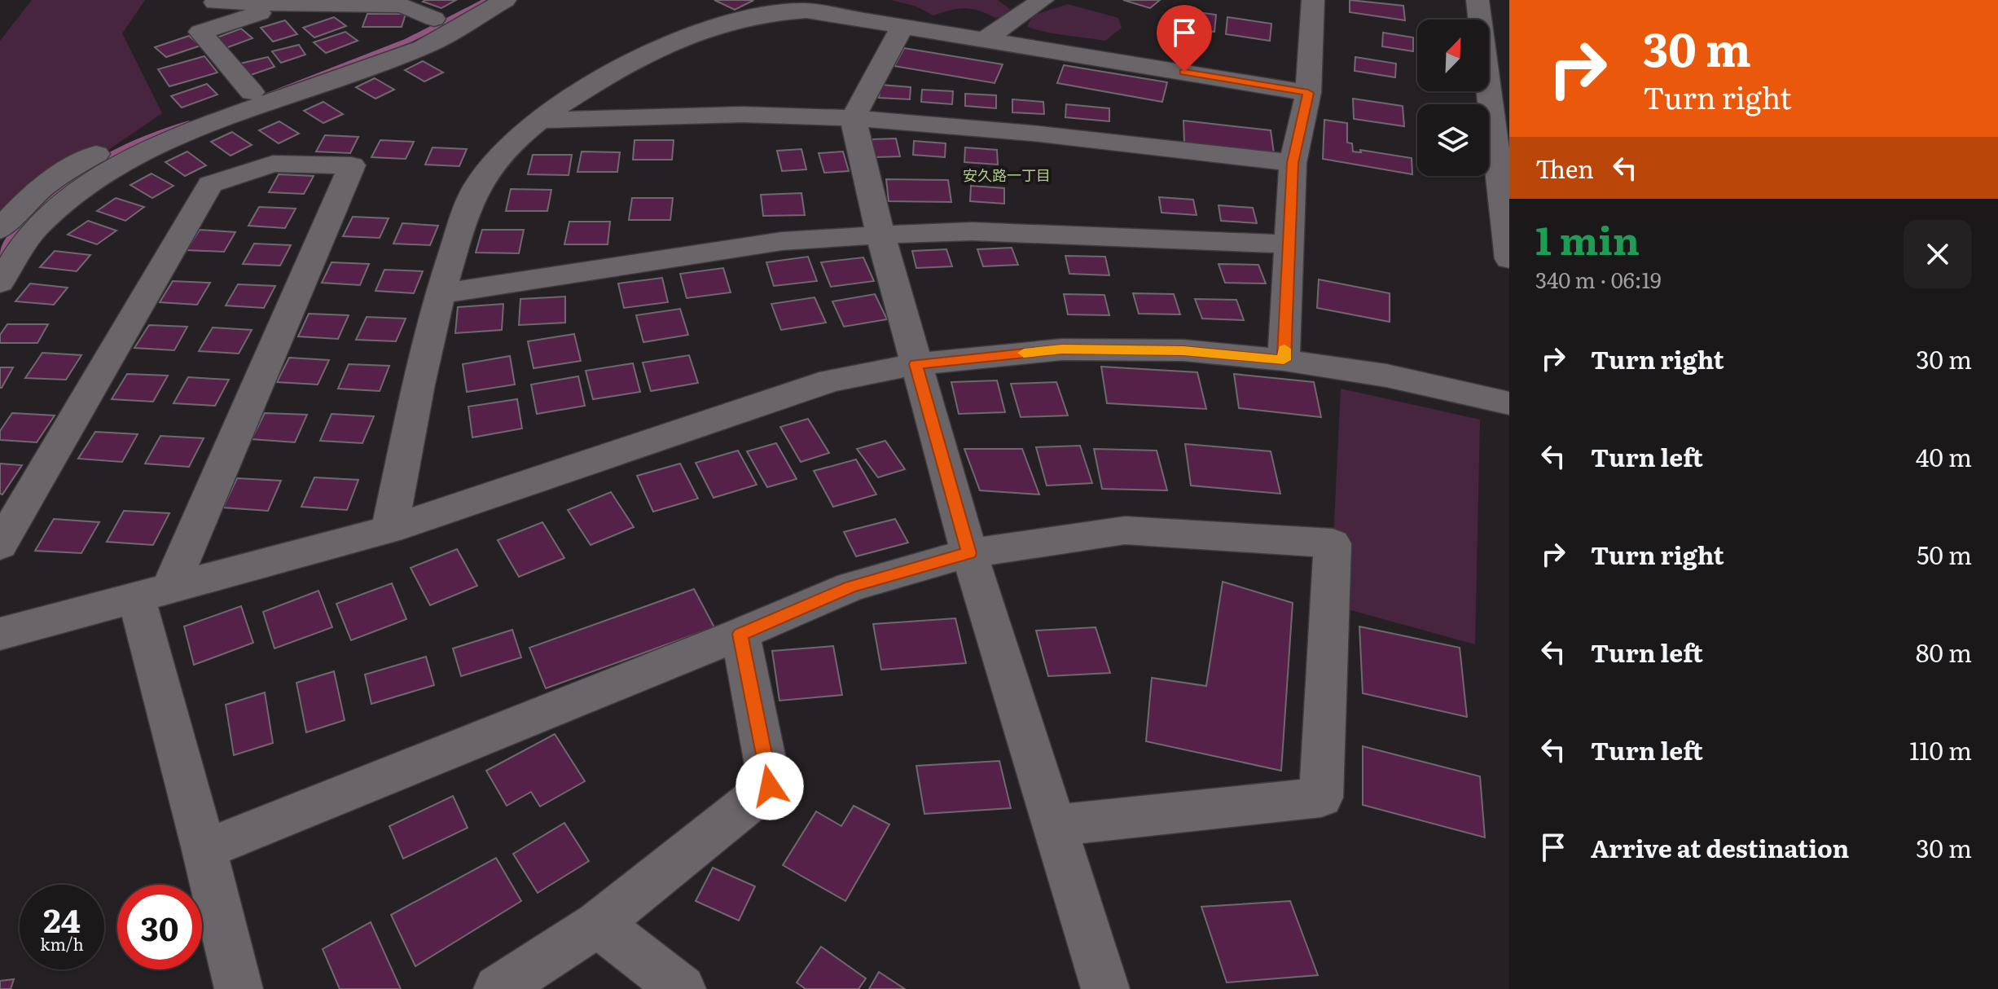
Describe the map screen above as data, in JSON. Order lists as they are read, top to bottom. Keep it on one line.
{"districts":["安久路一丁目"],"north":"top right","page":{"turn":["30 m","Turn right"],"then":"Then","heading":["1 min","340 m · 06:19"],"list":[{"name":"Turn right","value":"30 m"},{"name":"Turn left","value":"40 m"},{"name":"Turn right","value":"50 m"},{"name":"Turn left","value":"80 m"},{"name":"Turn left","value":"110 m"},{"name":"Arrive at destination","value":"30 m"}],"speed":"24 km/h","limit":"30"}}
